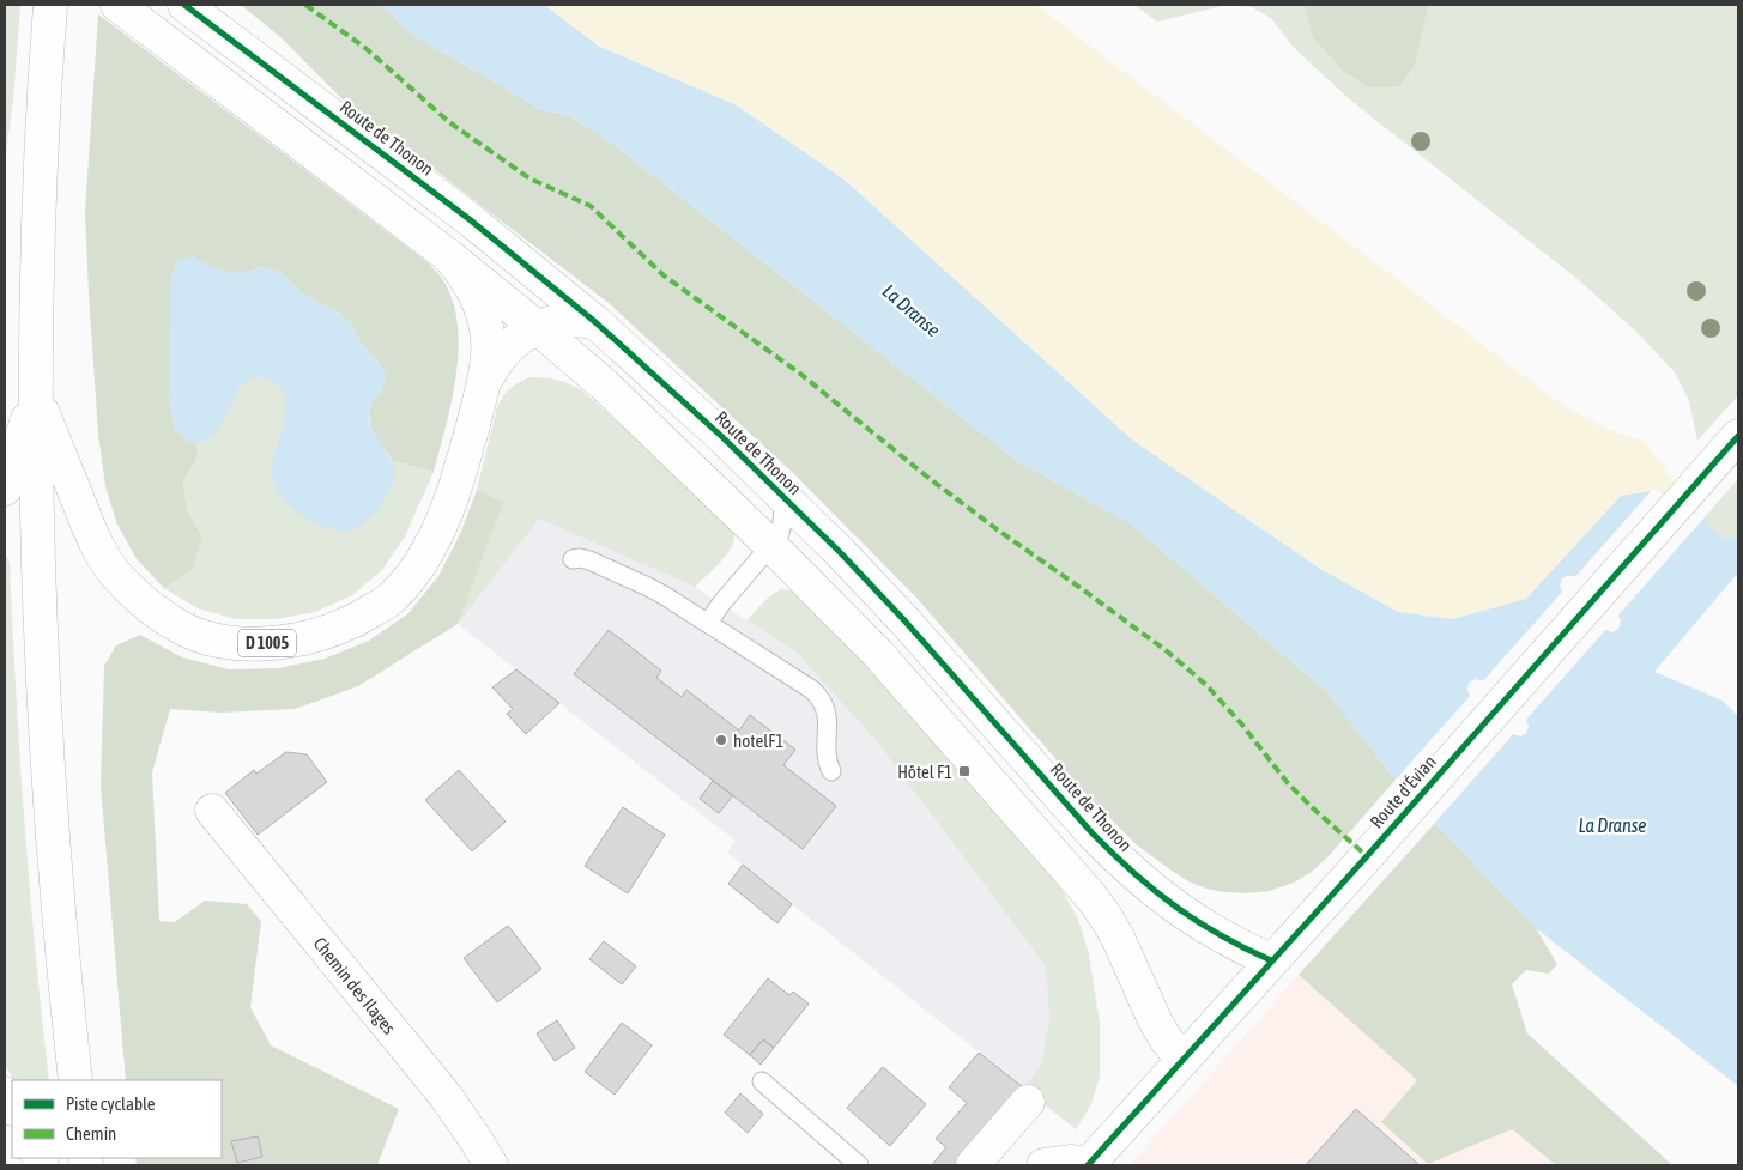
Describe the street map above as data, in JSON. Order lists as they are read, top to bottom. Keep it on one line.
{"streets":{"main road":["Route de Thonon","D 1005","Route d'Évian","Chemin des Ilages"]},"crossings":[["Route de Thonon","D 1005"],["Route de Thonon","Route d'Évian"]],"water":["La Dranse"],"places":{"other":["hotelF1"],"transit":["Hôtel F1"]},"legend":["Piste cyclable","Chemin"]}
